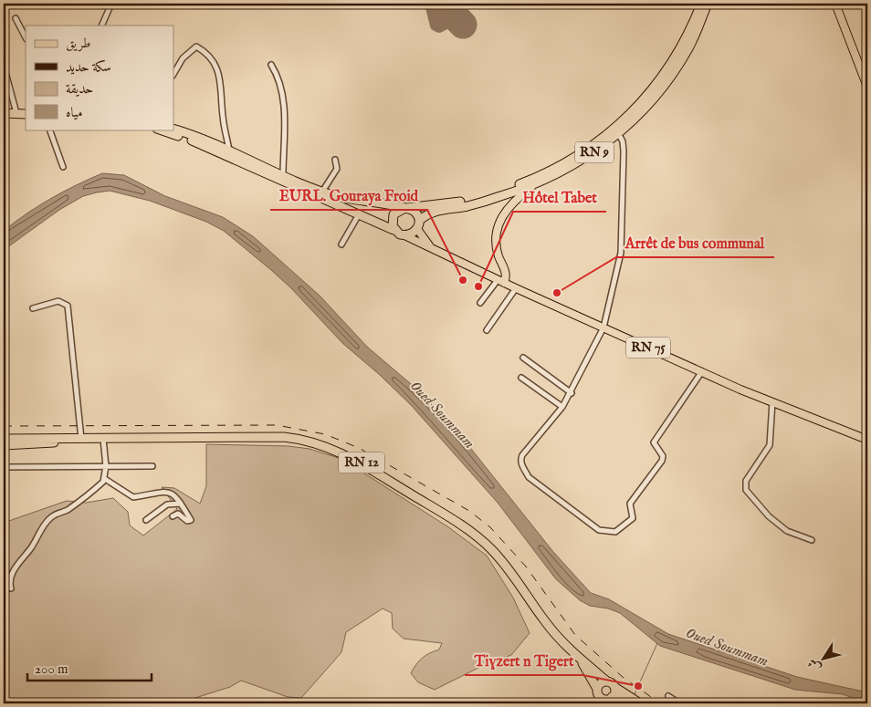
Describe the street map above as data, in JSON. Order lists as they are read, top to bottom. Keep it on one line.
{"streets":{"highway":["RN 9","RN 12"],"main road":["RN 75"]},"crossings":[["RN 9","RN 75"]],"water":["Oued Soummam"],"places":["EURL. Gouraya Froid","Hôtel Tabet","Arrêt de bus communal","Tiɣzert n Tigert"],"legend":["طريق","سكة حديد","حديقة","مياه"],"scale_bar":"200 m","north":"bottom left"}
